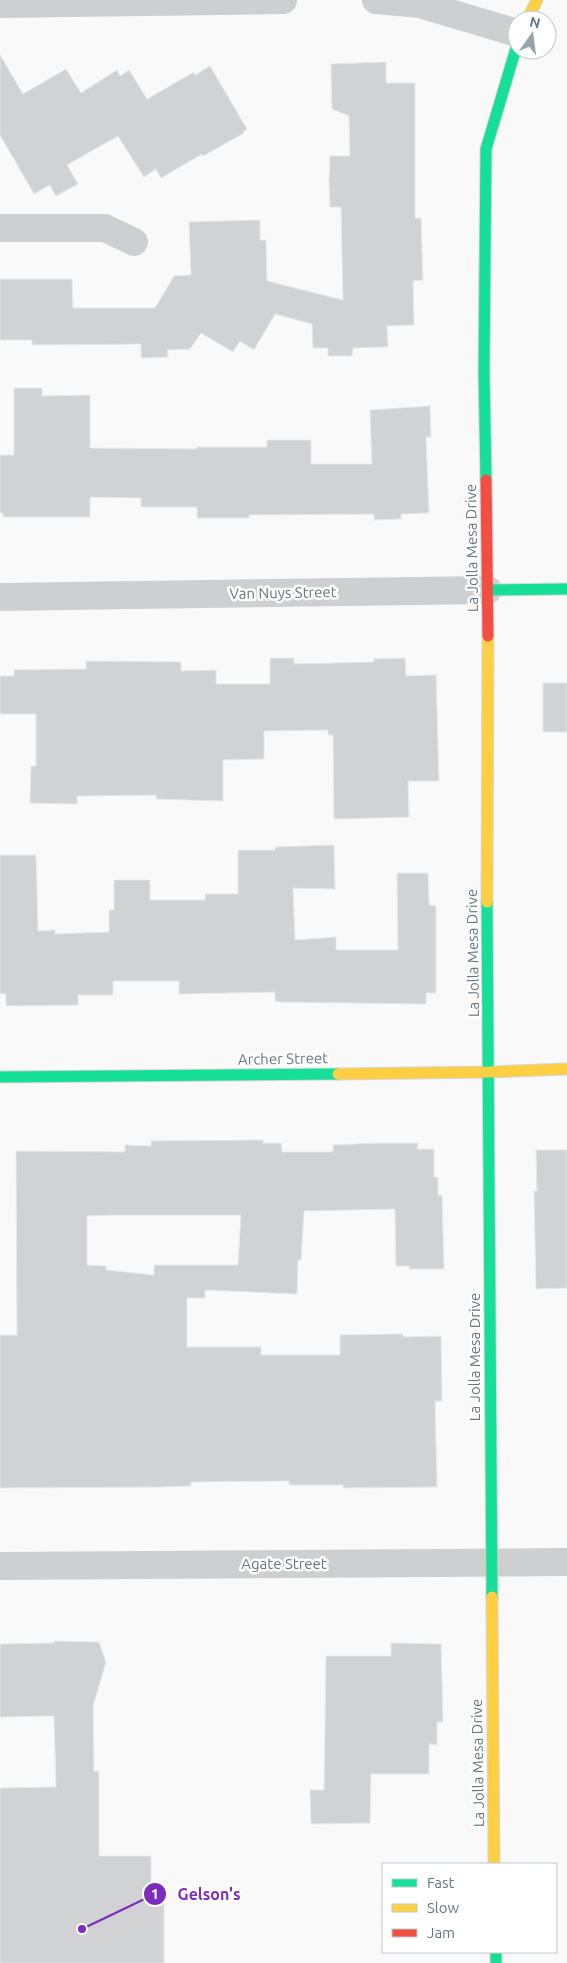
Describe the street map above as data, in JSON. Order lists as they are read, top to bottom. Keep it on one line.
{"streets":{"street":["La Jolla Mesa Drive","Van Nuys Street","Archer Street","Agate Street"]},"crossings":[["La Jolla Mesa Drive","Van Nuys Street"],["La Jolla Mesa Drive","Archer Street"],["La Jolla Mesa Drive","Agate Street"]],"places":["Gelson's"],"legend":["Fast","Slow","Jam"],"north":"top"}
